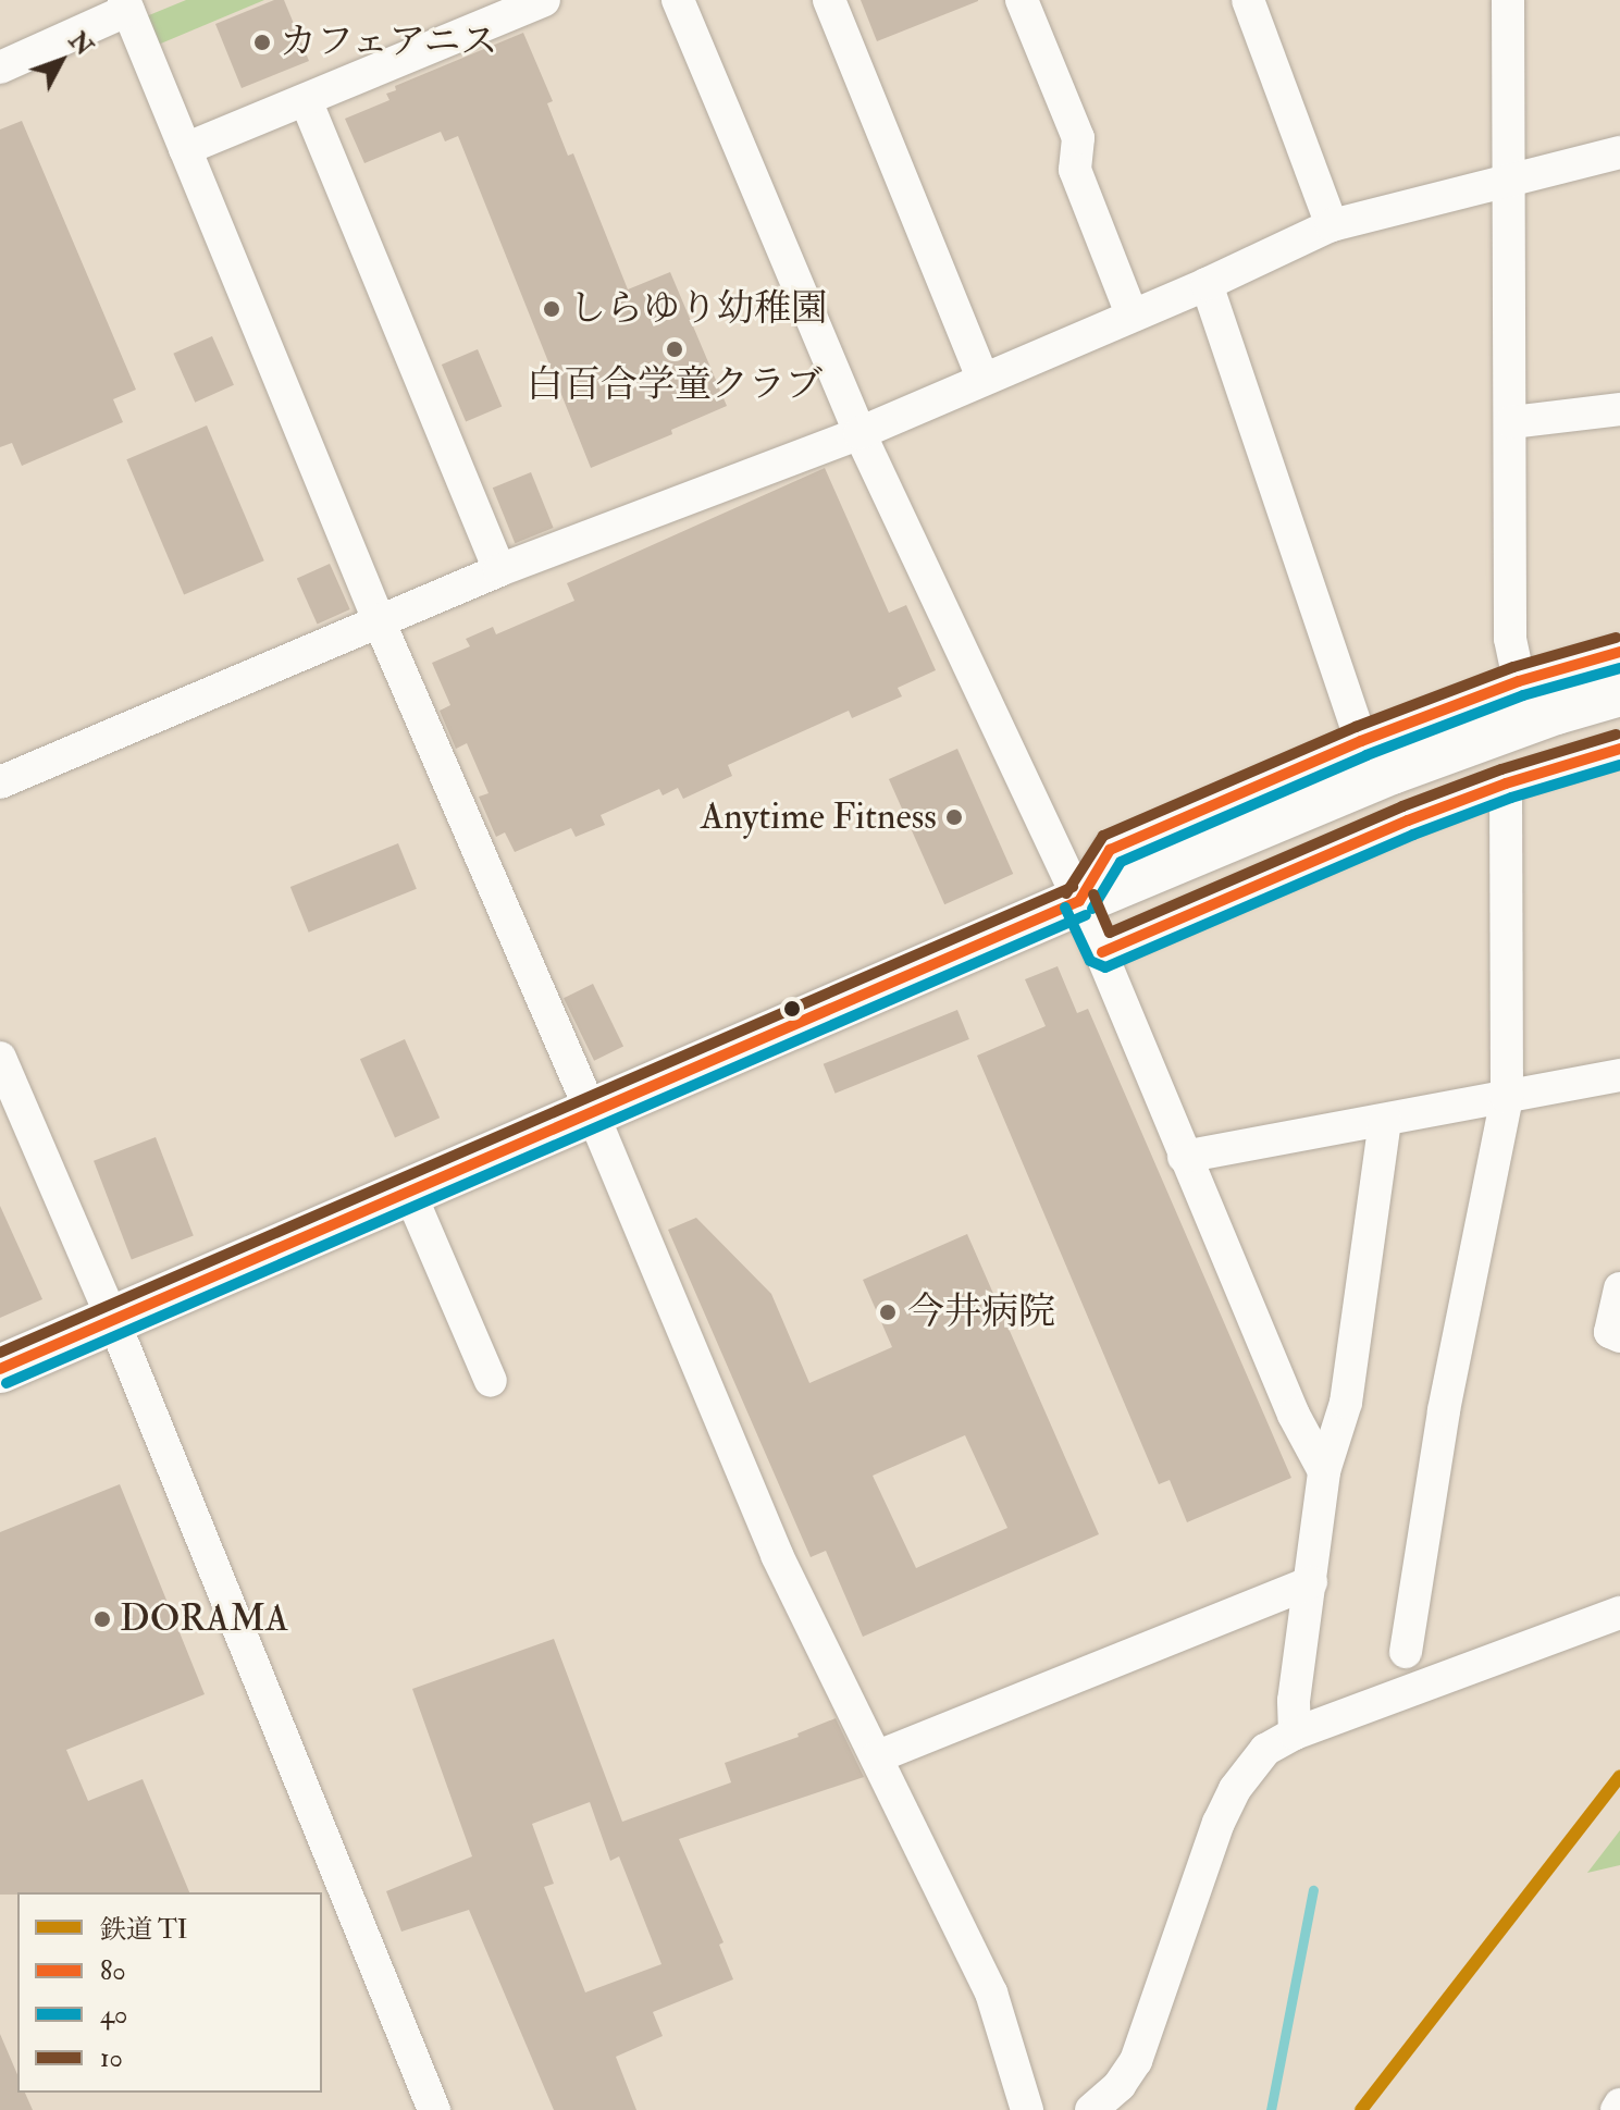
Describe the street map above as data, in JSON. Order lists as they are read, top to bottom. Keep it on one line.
{"places":["カフェアニス","しらゆり幼稚園","白百合学童クラブ","Anytime Fitness","今井病院","DORAMA"],"lines":["transit line 10","transit line 80","transit line 40","rail line TI"],"legend":["鉄道 TI","80","40","10"],"north":"top right"}
